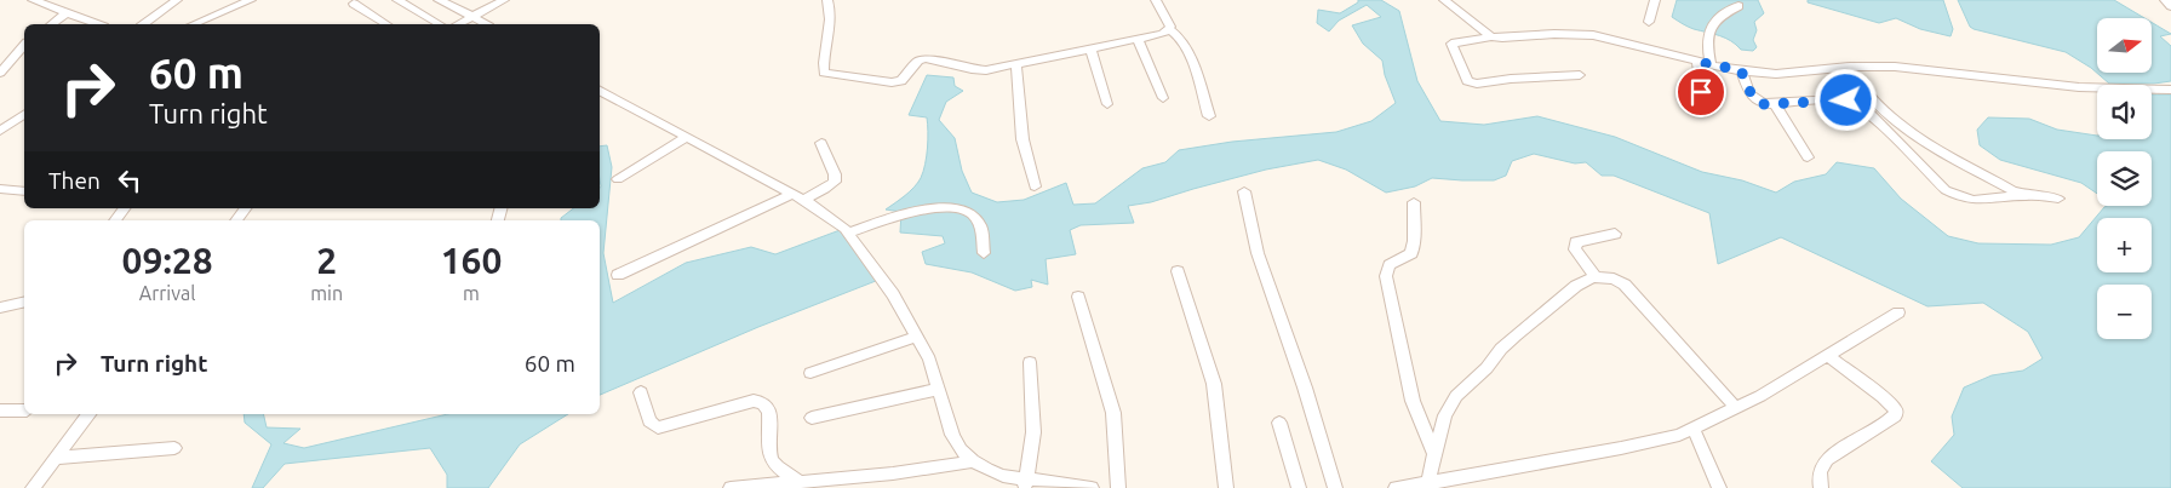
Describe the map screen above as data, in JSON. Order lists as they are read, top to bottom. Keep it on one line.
{"north":"right","page":{"map_buttons":["+","−"],"turn":["60 m","Turn right"],"then":"Then","eta":["09:28","Arrival","2","min","160","m"],"list":[{"name":"Turn right","value":"60 m"}]}}
